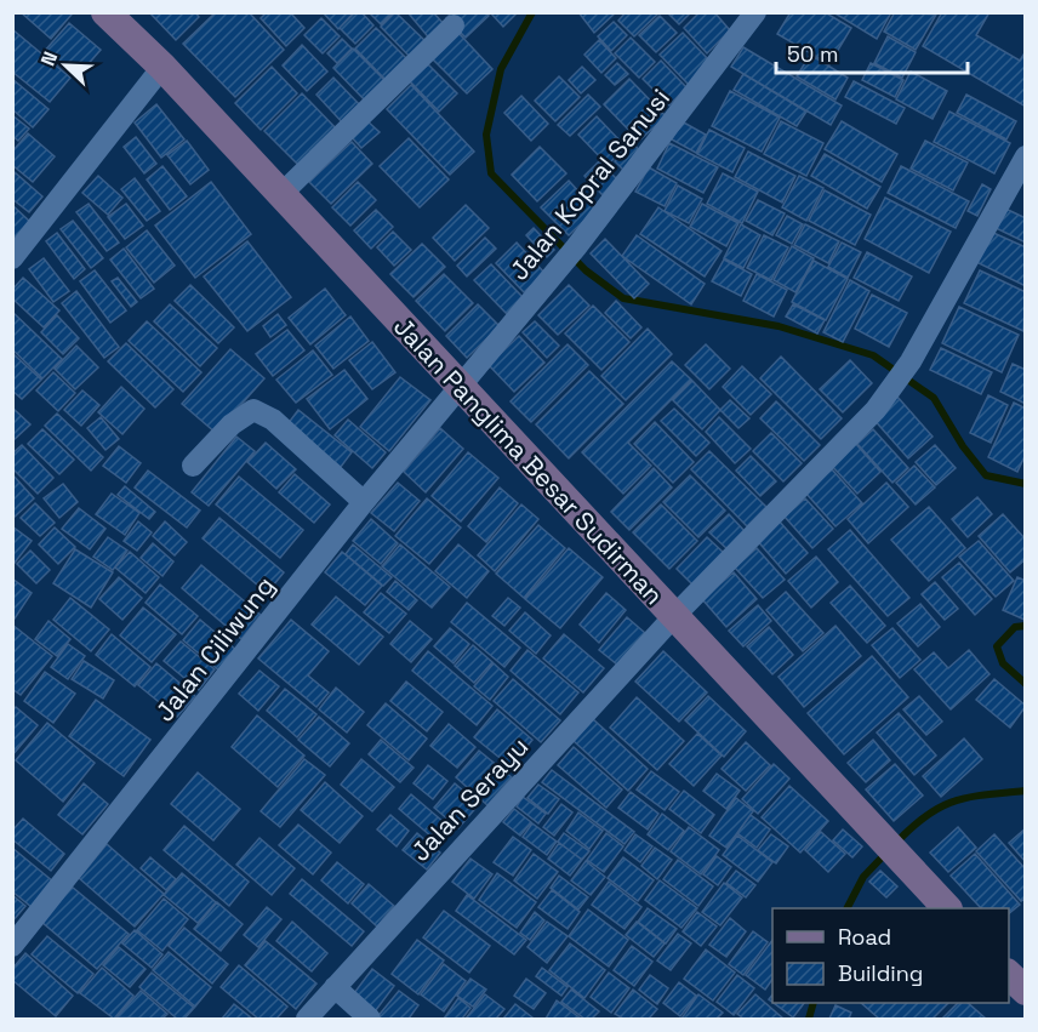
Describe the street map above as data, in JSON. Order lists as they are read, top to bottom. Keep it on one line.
{"streets":{"main road":["Jalan Panglima Besar Sudirman"],"street":["Jalan Kopral Sanusi","Jalan Ciliwung","Jalan Serayu"]},"crossings":[["Jalan Kopral Sanusi","Jalan Panglima Besar Sudirman"],["Jalan Kopral Sanusi","Jalan Ciliwung"],["Jalan Panglima Besar Sudirman","Jalan Ciliwung"],["Jalan Panglima Besar Sudirman","Jalan Serayu"]],"legend":["Road","Building"],"scale_bar":"50 m","north":"top left"}
